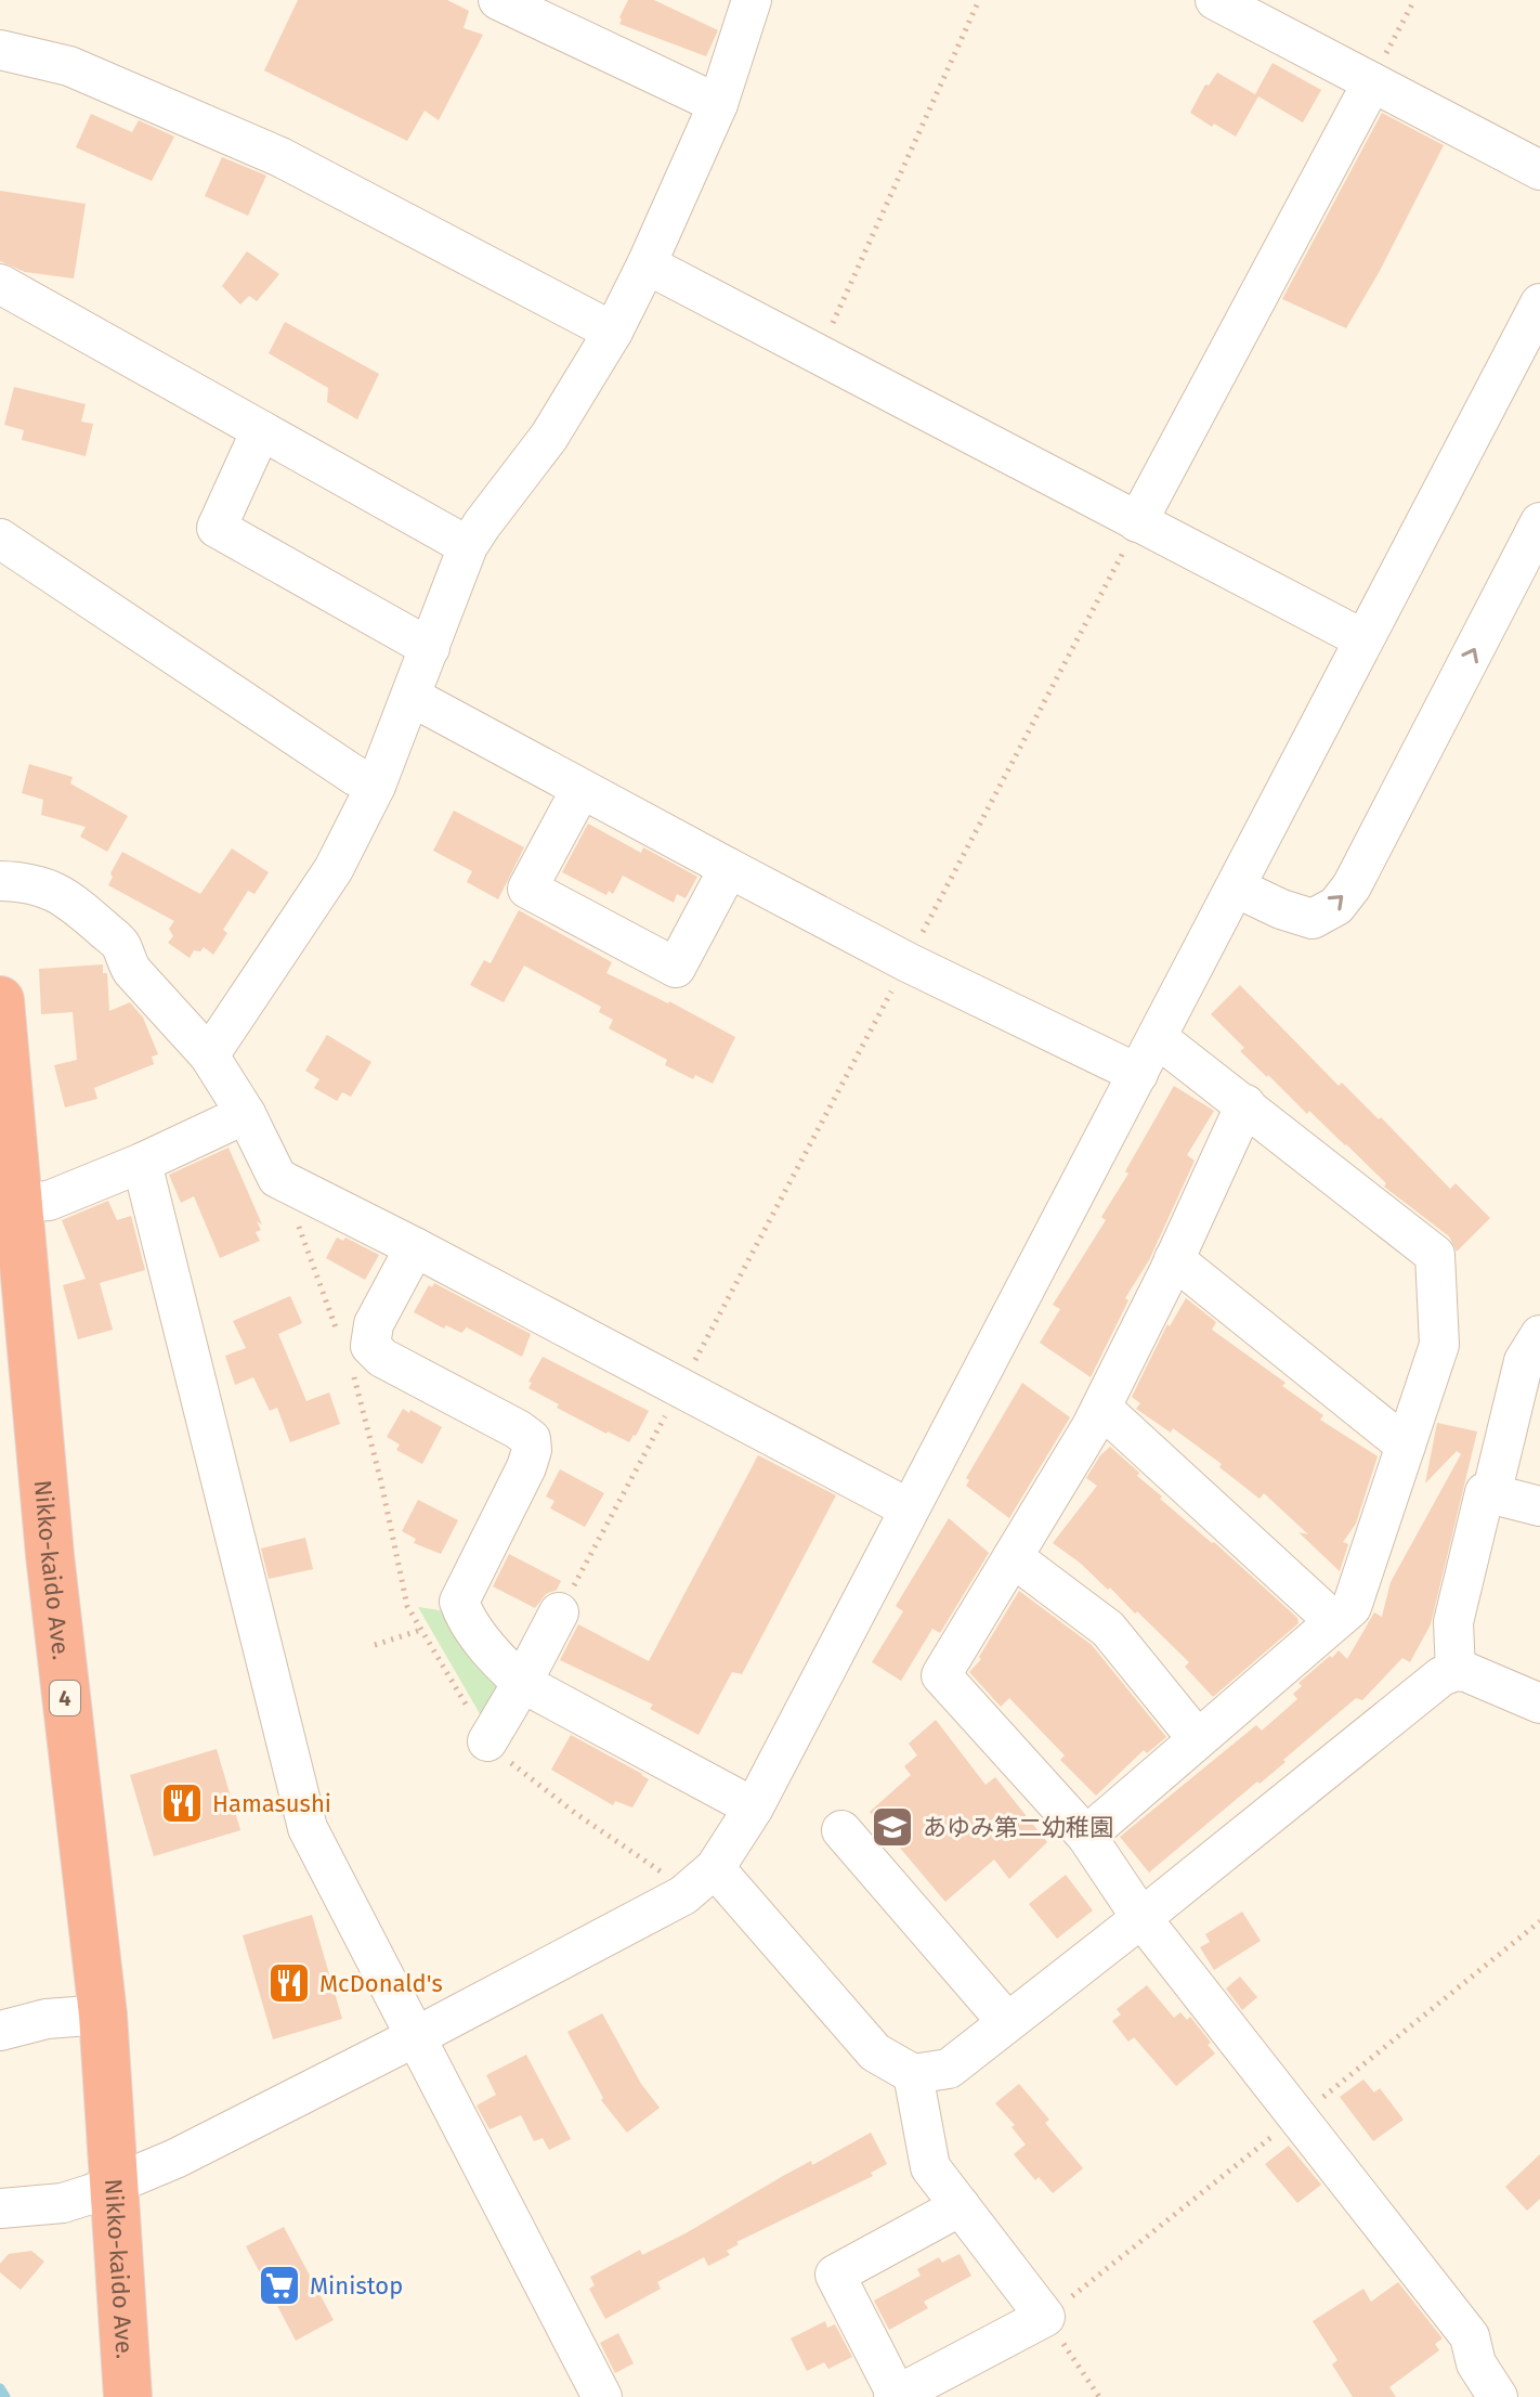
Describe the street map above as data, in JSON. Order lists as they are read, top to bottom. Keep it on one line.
{"streets":{"highway":["Nikko-kaido Ave.","4"]},"places":{"restaurant":["Hamasushi","McDonald's"],"school or university":["あゆみ第二幼稚園"],"supermarket":["Ministop"]}}
